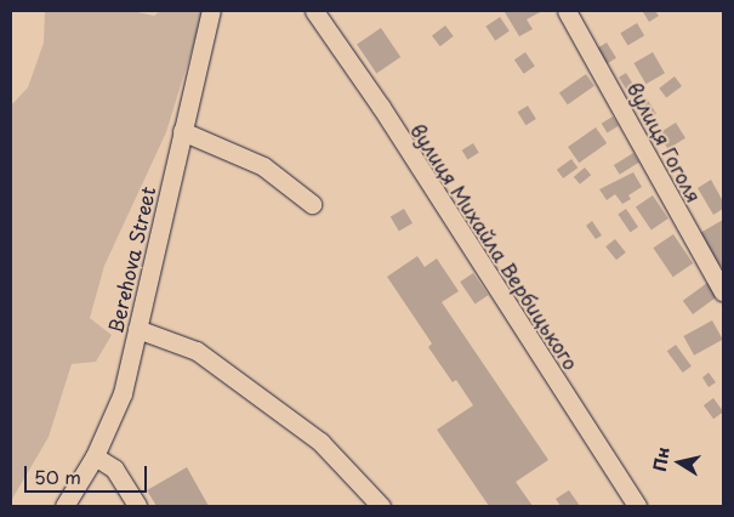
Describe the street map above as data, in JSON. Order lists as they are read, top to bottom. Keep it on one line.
{"streets":{"street":["вулиця Гоголя","вулиця Михайла Вербицького","Berehova Street"]},"scale_bar":"50 m","north":"left"}
